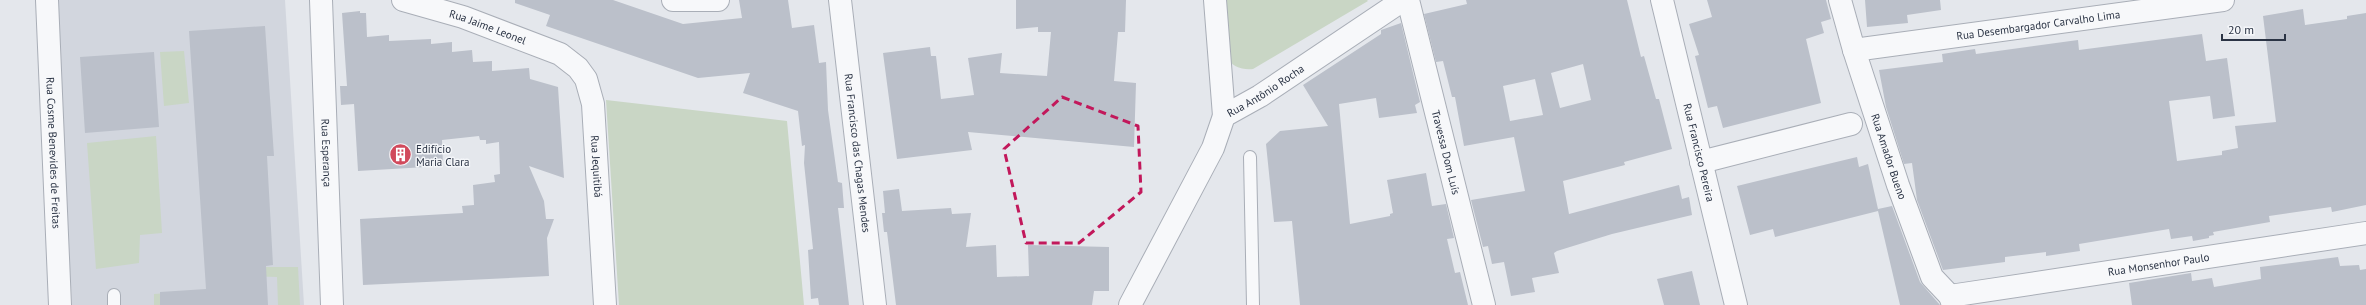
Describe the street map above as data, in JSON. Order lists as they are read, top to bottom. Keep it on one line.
{"streets":{"street":["Rua Desembargador Carvalho Lima","Rua Jaime Leonel","Rua Antônio Rocha","Rua Cosme Benevides de Freitas","Rua Esperança","Travessa Dom Luís","Rua Francisco das Chagas Mendes","Rua Francisco Pereira","Rua Amador Bueno","Rua Jequitibá","Rua Monsenhor Paulo"]},"crossings":[["Rua Desembargador Carvalho Lima","Rua Amador Bueno"],["Rua Jaime Leonel","Rua Jequitibá"],["Rua Amador Bueno","Rua Monsenhor Paulo"]],"places":{"building":["Edifício Maria Clara"]},"scale_bar":"20 m"}
